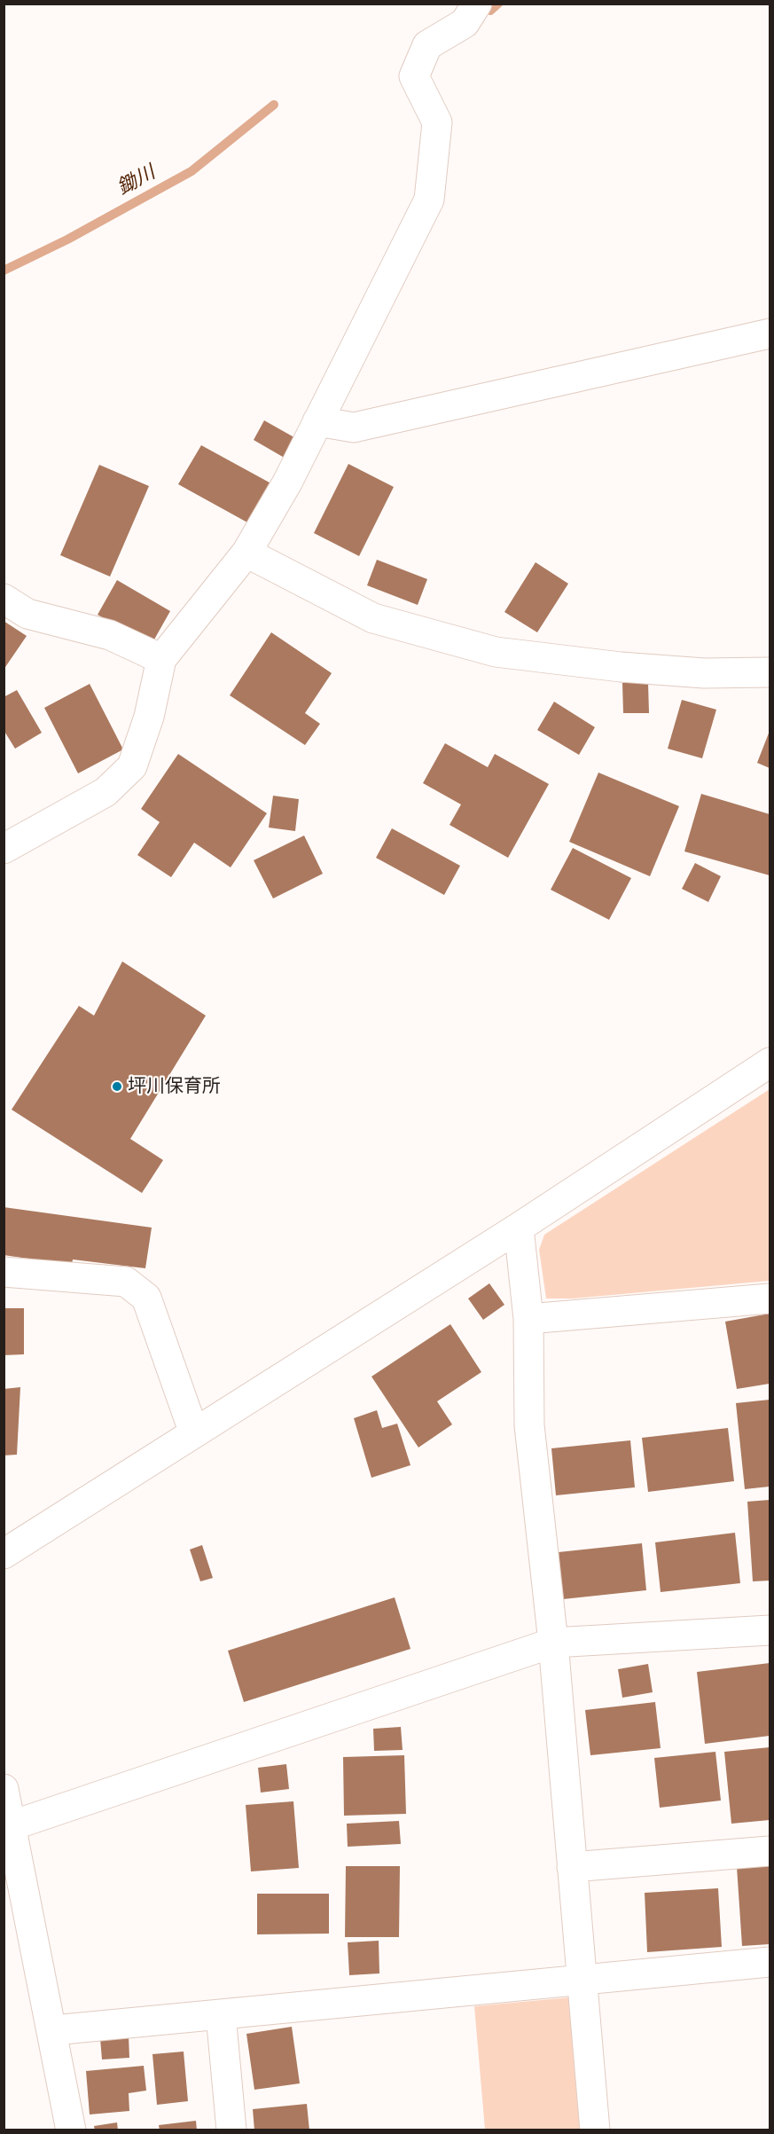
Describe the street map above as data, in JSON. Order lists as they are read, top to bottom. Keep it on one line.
{"water":["鋤川"],"places":["坪川保育所"]}
